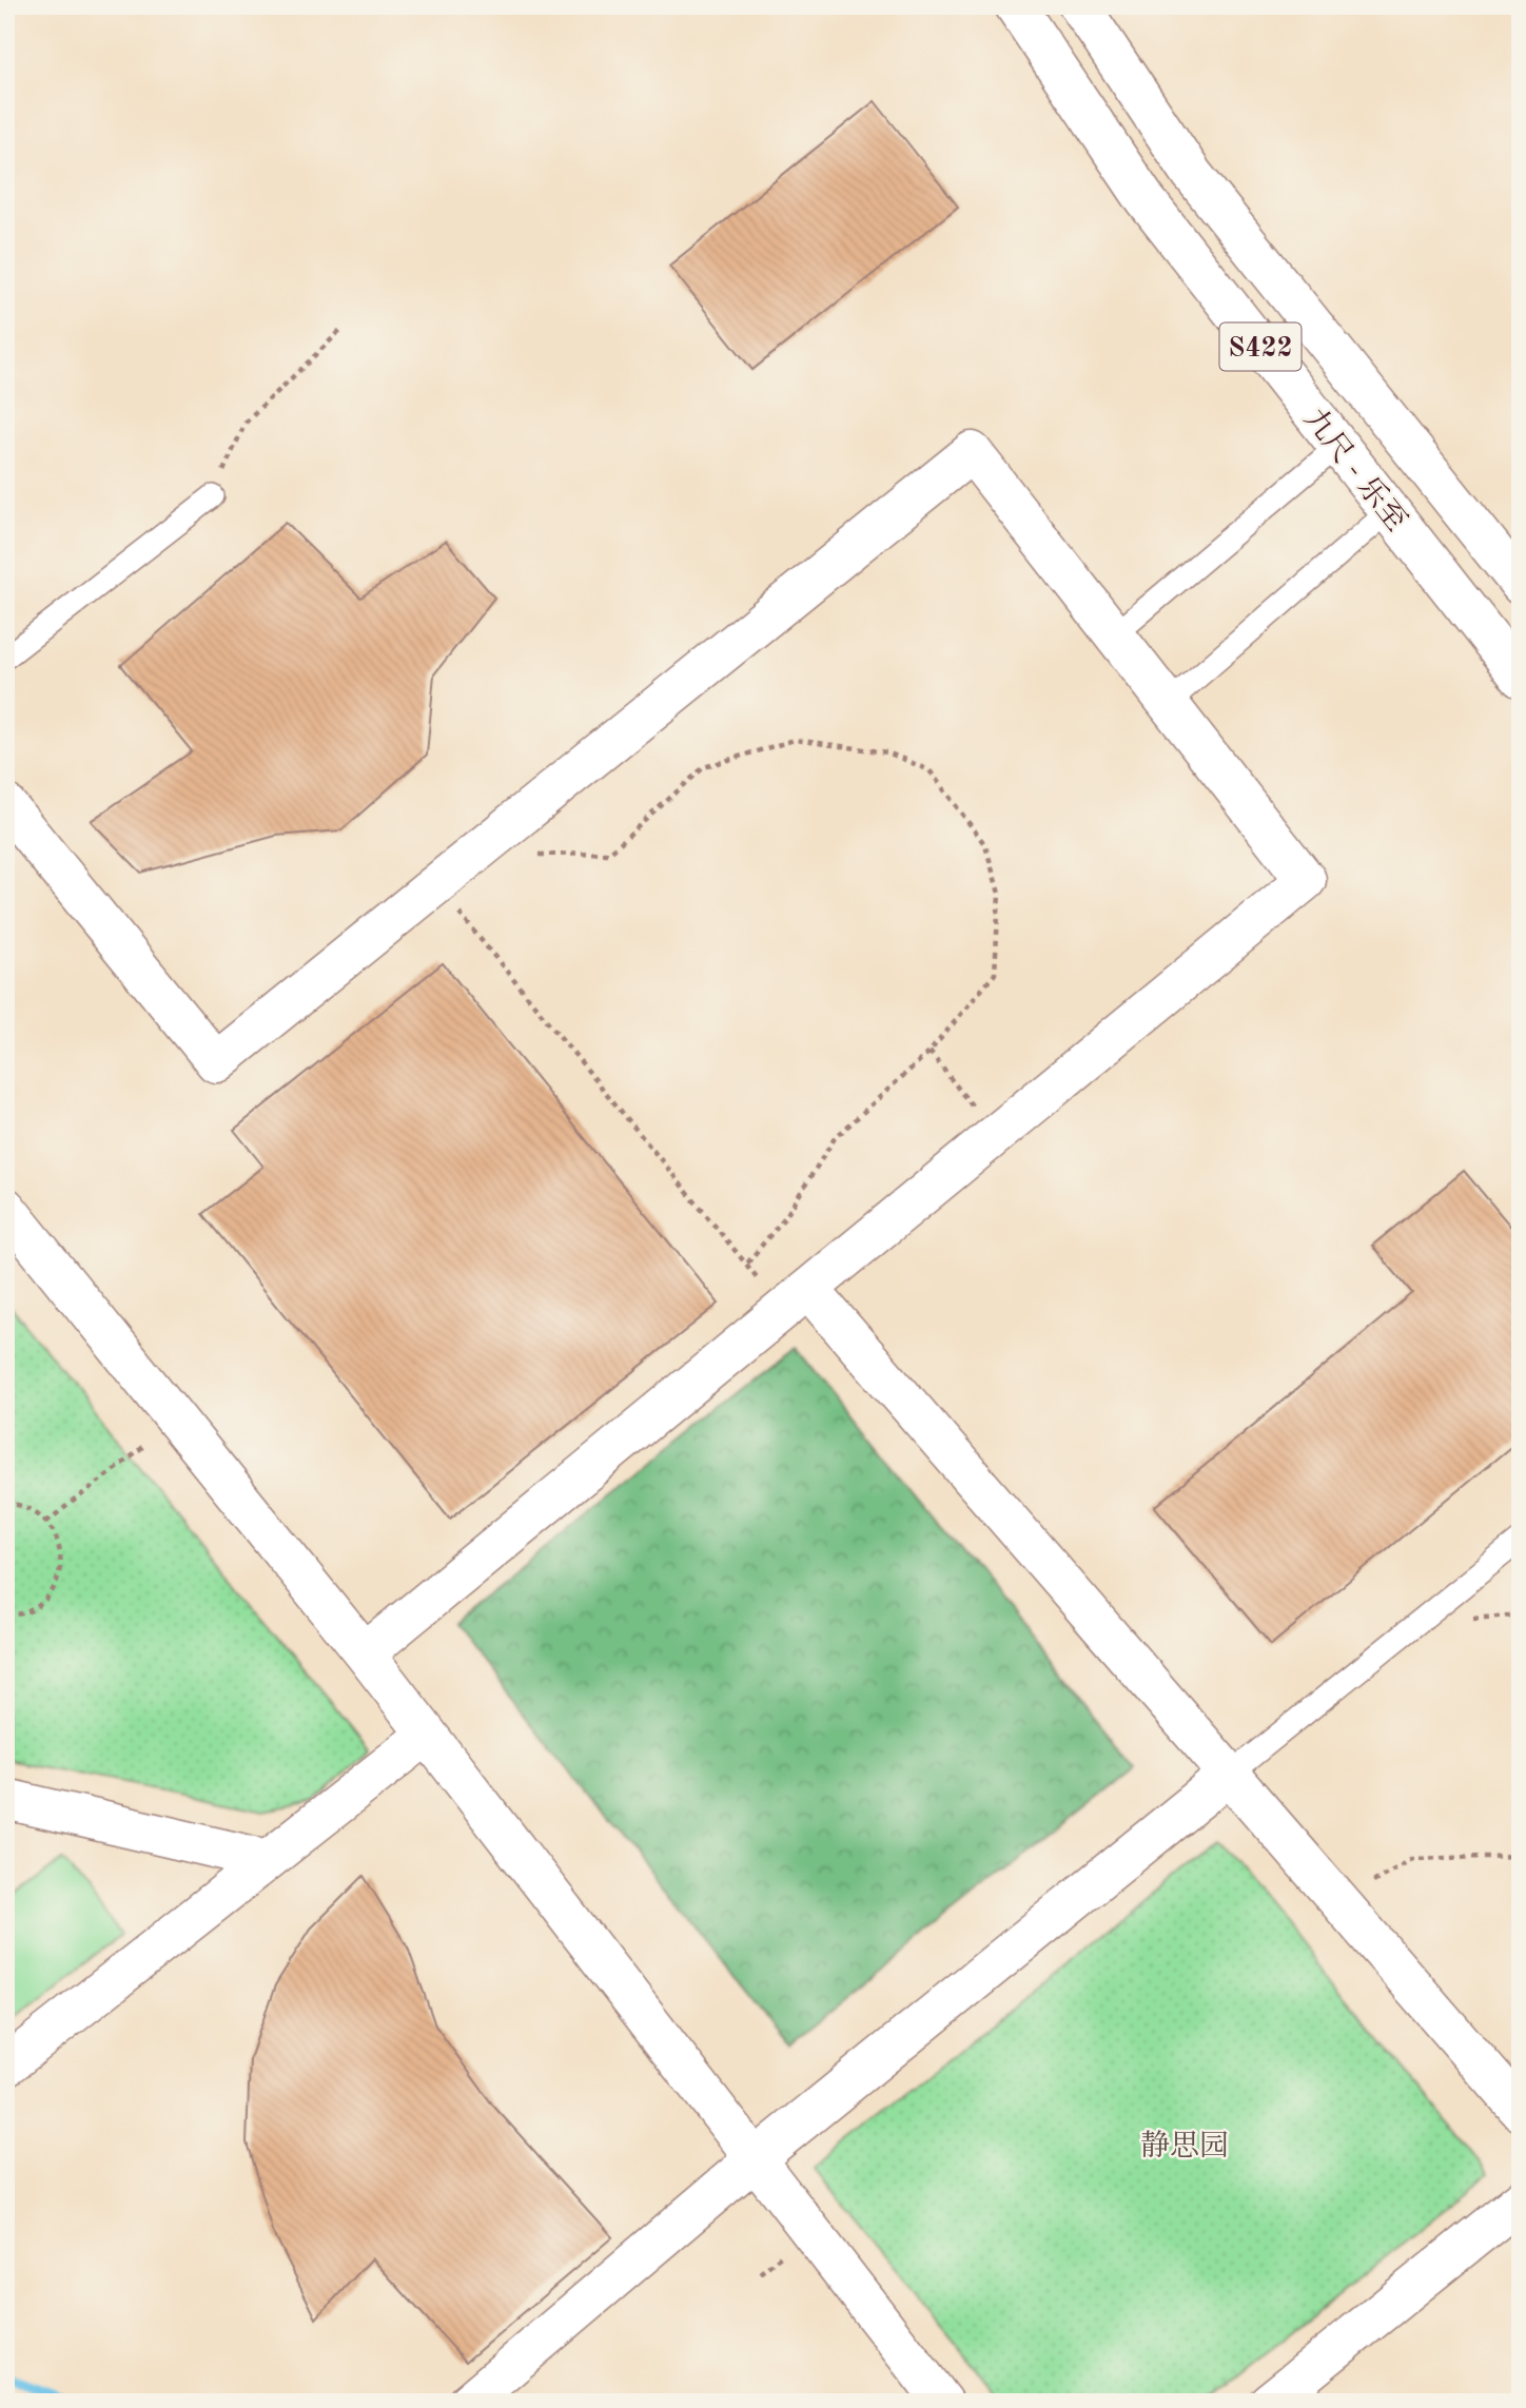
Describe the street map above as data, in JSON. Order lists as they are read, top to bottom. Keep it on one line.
{"streets":{"street":["S422","九尺 - 乐至"]},"parks":["静思园"]}
